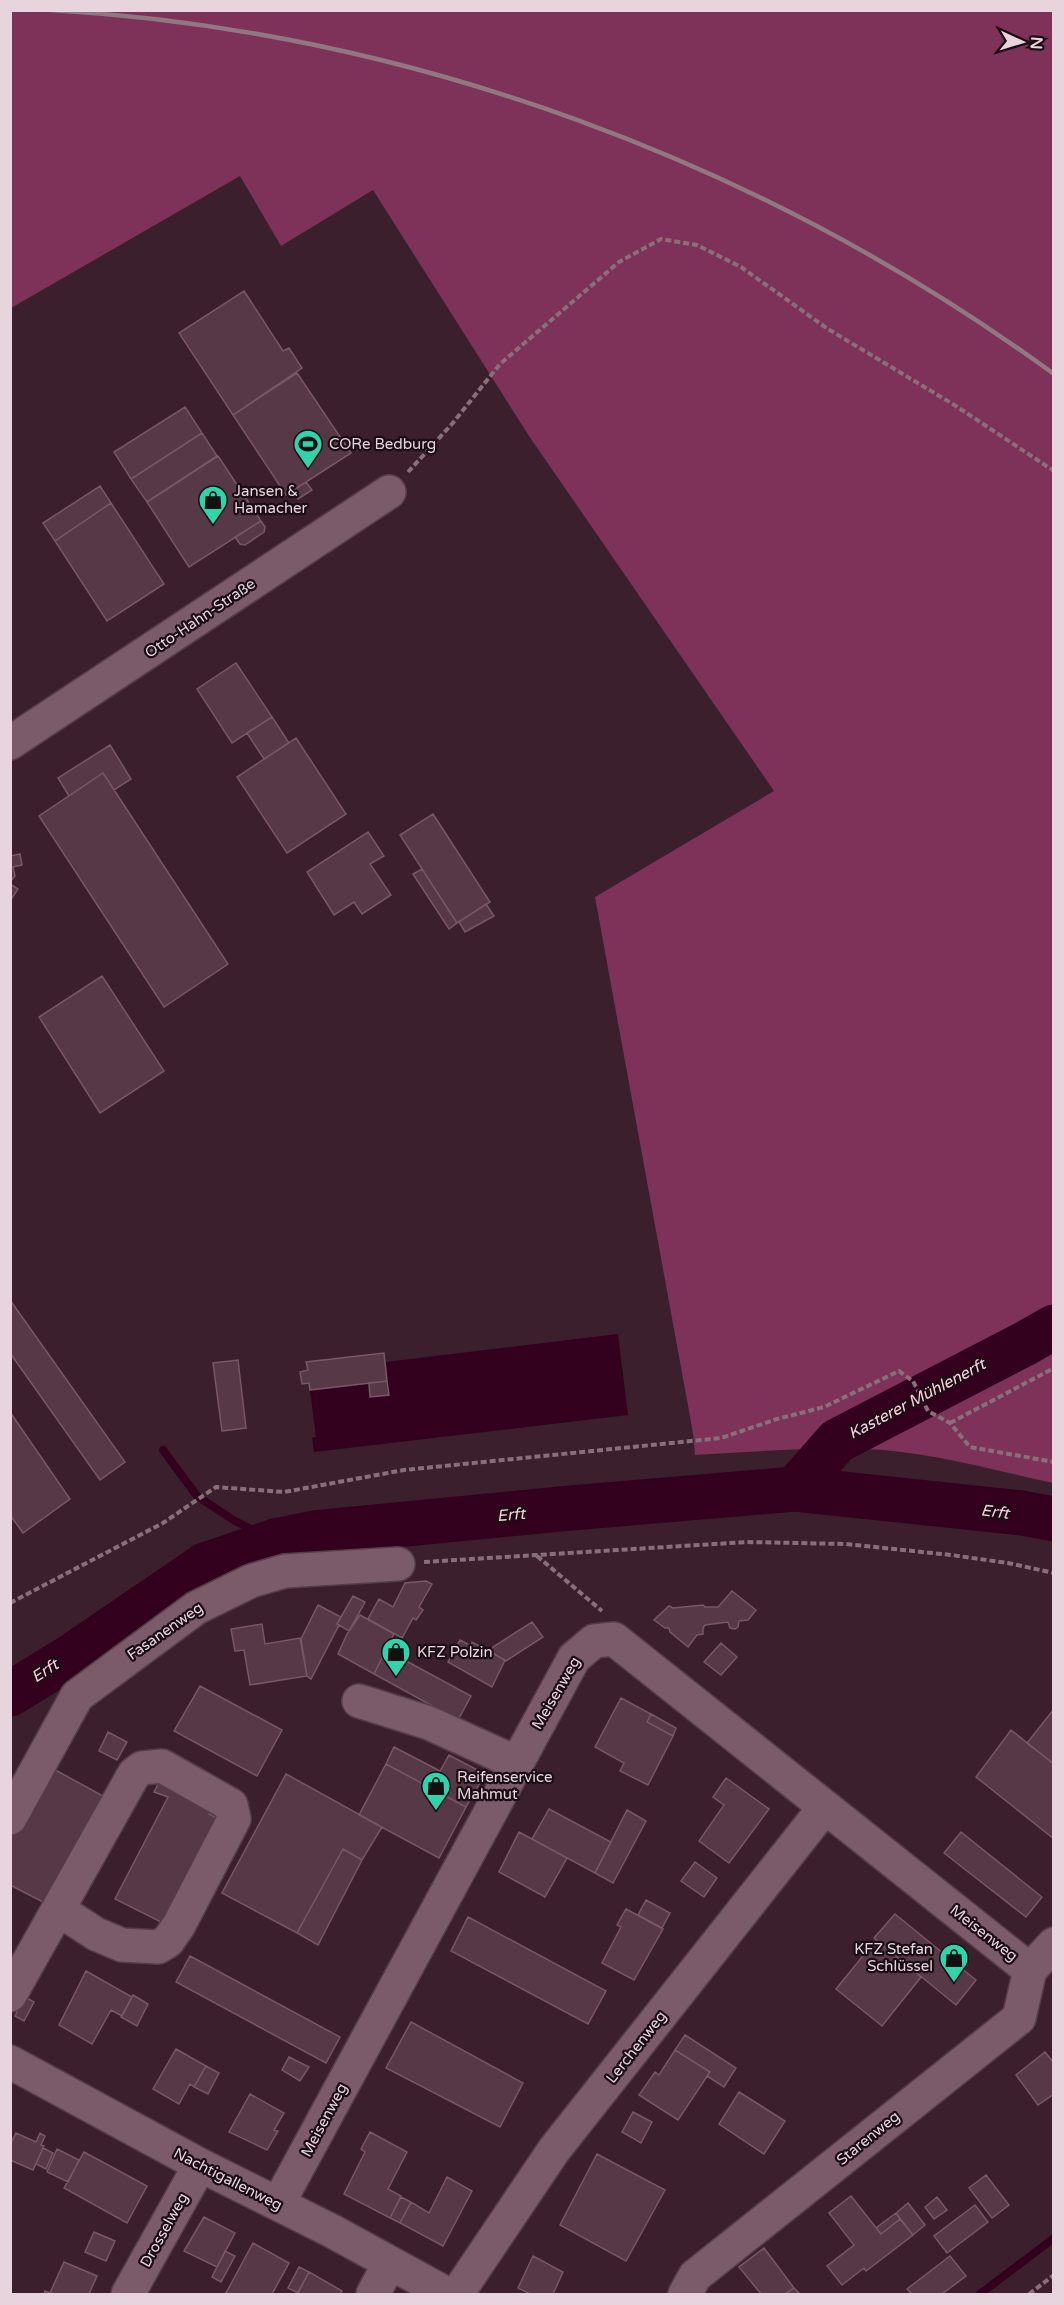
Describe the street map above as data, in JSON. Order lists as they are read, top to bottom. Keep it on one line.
{"streets":{"street":["Otto-Hahn-Straße","Fasanenweg","Meisenweg","Lerchenweg","Starenweg","Nachtigallenweg","Drosselweg"]},"crossings":[["Meisenweg","Lerchenweg"],["Meisenweg","Starenweg"],["Meisenweg","Nachtigallenweg"],["Nachtigallenweg","Drosselweg"]],"water":["Kasterer Mühlenerft","Erft"],"places":{"sports":["CORe Bedburg"],"shop":["Jansen & Hamacher","KFZ Polzin","Reifenservice Mahmut","KFZ Stefan Schlüssel"]},"north":"right"}
